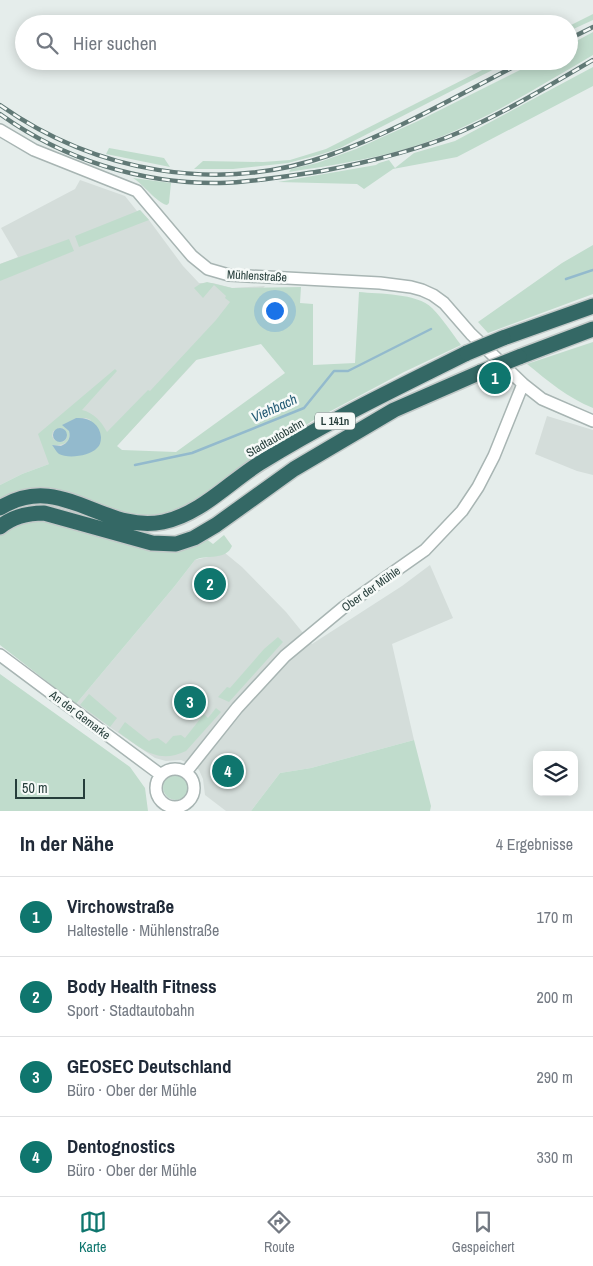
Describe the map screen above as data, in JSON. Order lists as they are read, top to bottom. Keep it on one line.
{"streets":{"highway":["L 141n","Stadtautobahn"],"street":["Mühlenstraße","Ober der Mühle","An der Gemarke"]},"crossings":[["Mühlenstraße","Ober der Mühle"],["Ober der Mühle","An der Gemarke"]],"water":["Viehbach"],"scale_bar":"50 m","page":{"search":"Hier suchen","pins":["1","2","3","4"],"scale":"50 m","heading":["In der Nähe","4 Ergebnisse"],"list":[{"mark":"1","name":"Virchowstraße","note":"Haltestelle · Mühlenstraße","value":"170 m"},{"mark":"2","name":"Body Health Fitness","note":"Sport · Stadtautobahn","value":"200 m"},{"mark":"3","name":"GEOSEC Deutschland","note":"Büro · Ober der Mühle","value":"290 m"},{"mark":"4","name":"Dentognostics","note":"Büro · Ober der Mühle","value":"330 m"}],"nav":["Karte","Route","Gespeichert"]}}
